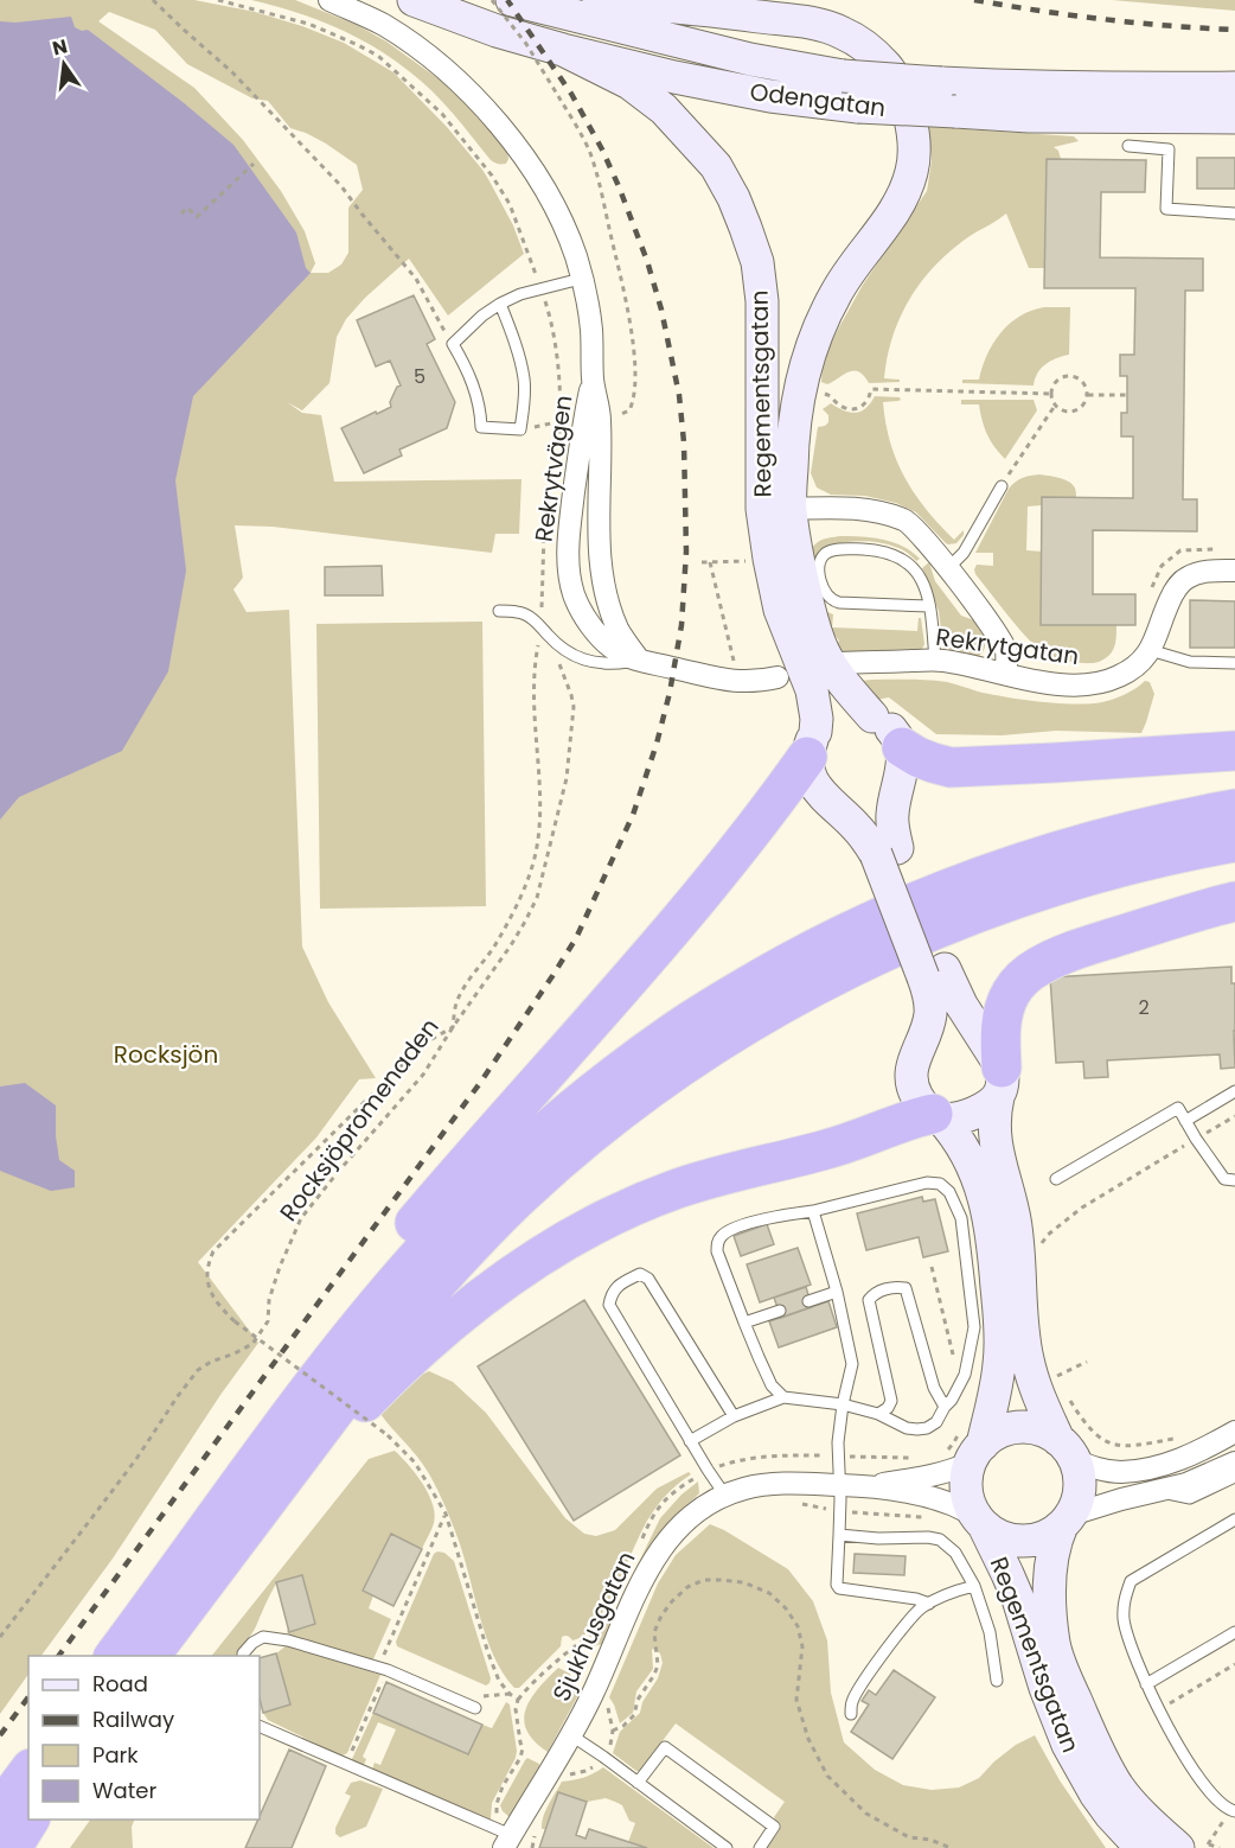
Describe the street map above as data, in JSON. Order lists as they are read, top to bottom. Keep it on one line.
{"streets":{"street":["Odengatan","Regementsgatan","Rekrytvägen","Rekrytgatan","Sjukhusgatan"],"path":["Rocksjöpromenaden"]},"crossings":[["Odengatan","Regementsgatan"],["Regementsgatan","Sjukhusgatan"]],"parks":["Rocksjön"],"house_numbers":["5","2"],"legend":["Road","Railway","Park","Water"],"north":"top"}
